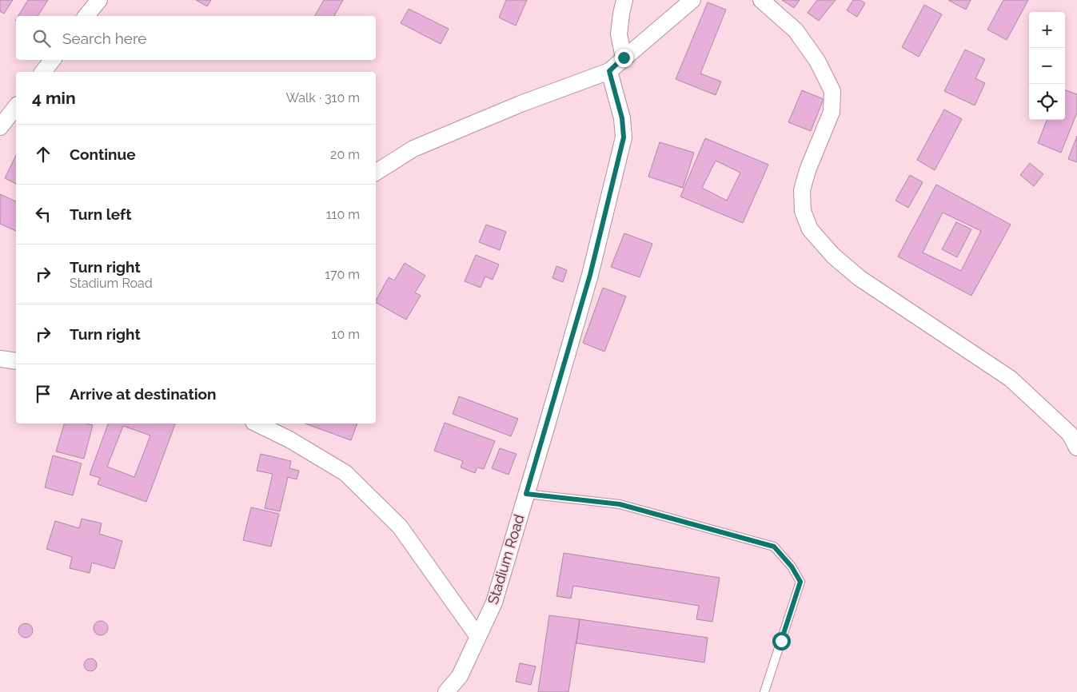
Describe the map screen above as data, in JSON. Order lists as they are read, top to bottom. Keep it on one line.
{"streets":{"street":["Stadium Road"]},"page":{"map_buttons":["+","−"],"search":"Search here","heading":["4 min","Walk · 310 m"],"list":[["Continue","20 m"],["Turn left","110 m"],["Turn right","Stadium Road","170 m"],["Turn right","10 m"],"Arrive at destination"]}}
